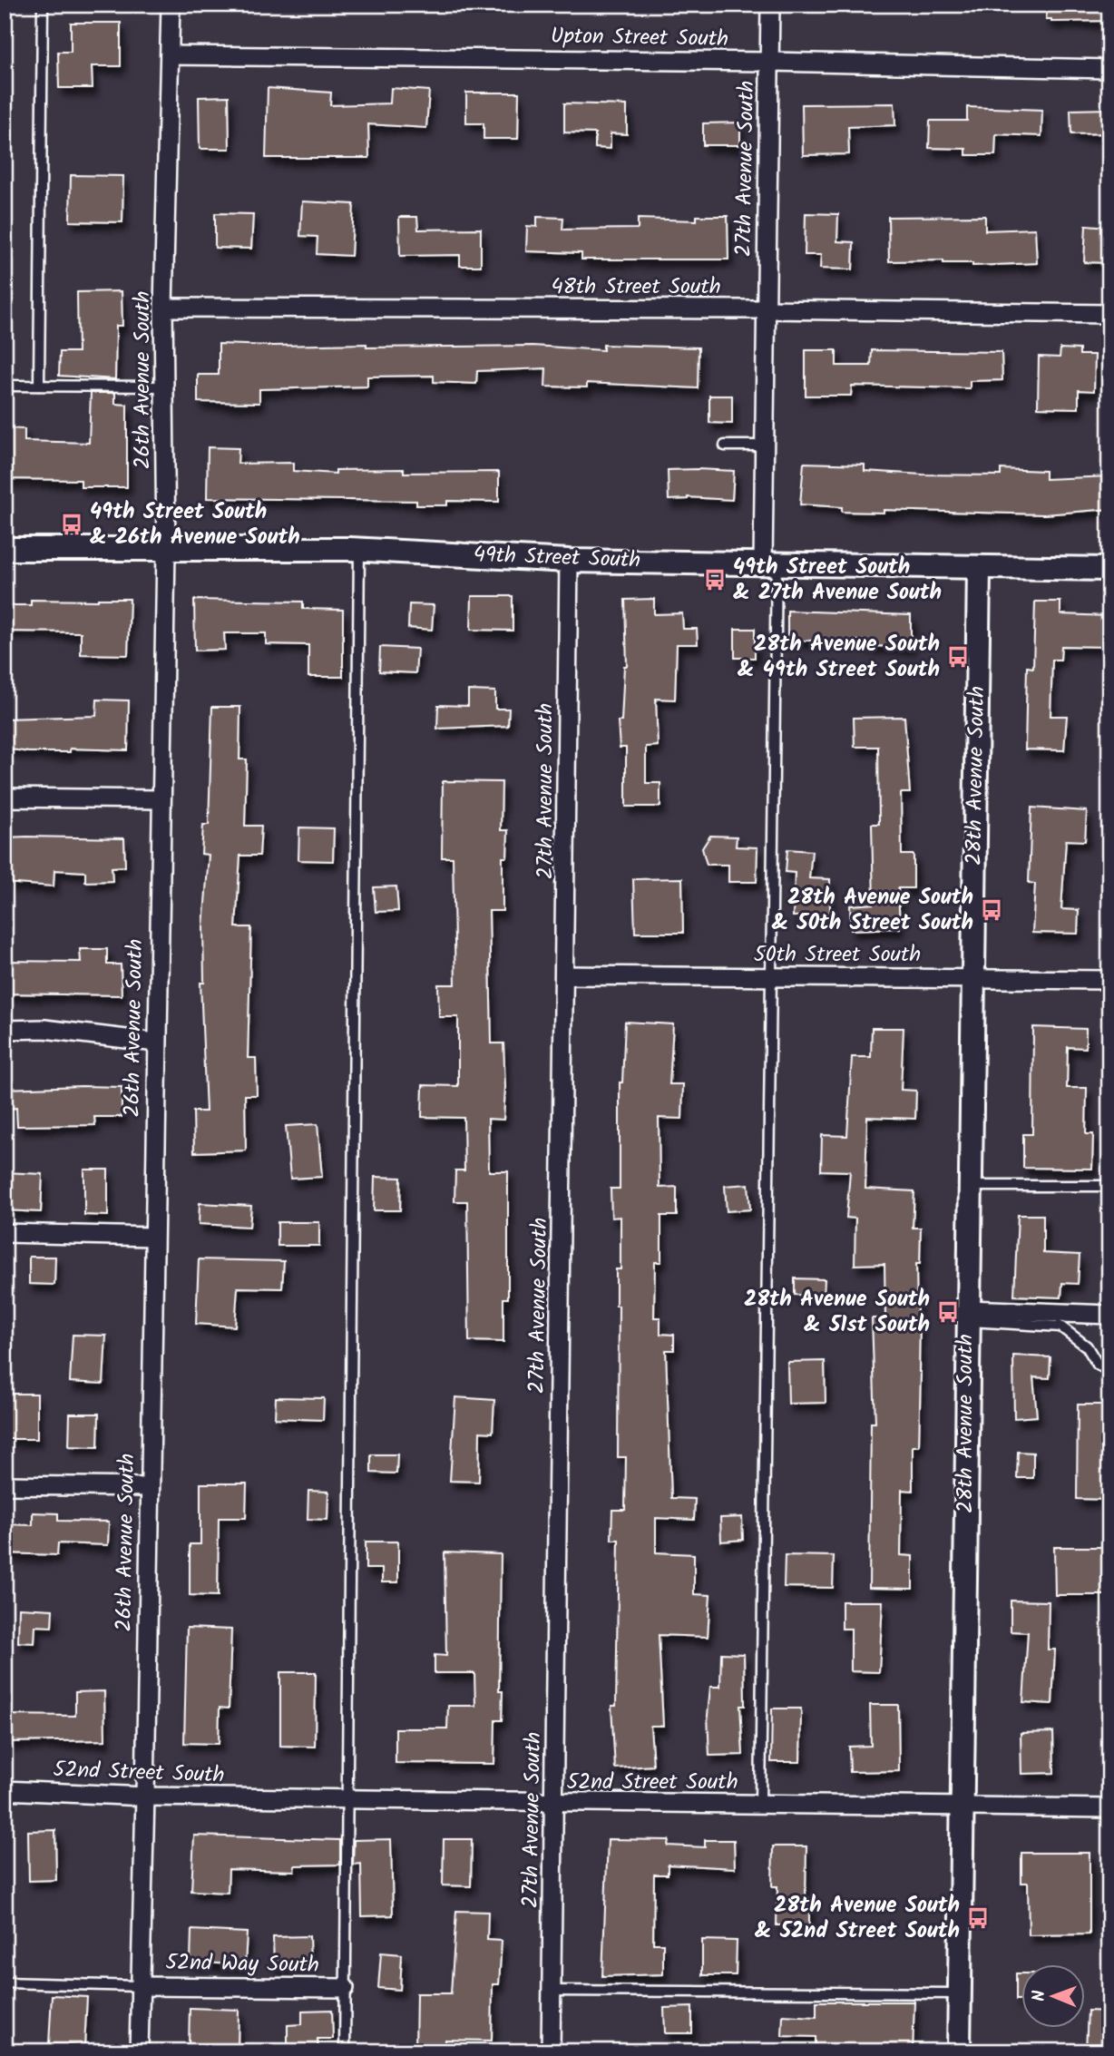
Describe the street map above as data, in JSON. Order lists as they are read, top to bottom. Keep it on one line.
{"streets":{"street":["Upton Street South","27th Avenue South","48th Street South","26th Avenue South","49th Street South","28th Avenue South","50th Street South","52nd Street South","52nd Way South"]},"crossings":[["Upton Street South","27th Avenue South"],["Upton Street South","26th Avenue South"],["27th Avenue South","48th Street South"],["27th Avenue South","49th Street South"],["27th Avenue South","50th Street South"],["27th Avenue South","52nd Street South"],["48th Street South","26th Avenue South"],["26th Avenue South","49th Street South"],["26th Avenue South","52nd Street South"],["26th Avenue South","52nd Way South"],["49th Street South","28th Avenue South"],["28th Avenue South","50th Street South"],["28th Avenue South","52nd Street South"]],"places":{"bus stop":["49th Street South & 26th Avenue South","49th Street South & 27th Avenue South","28th Avenue South & 49th Street South","28th Avenue South & 50th Street South","28th Avenue South & 51st South","28th Avenue South & 52nd Street South"]},"north":"left"}
